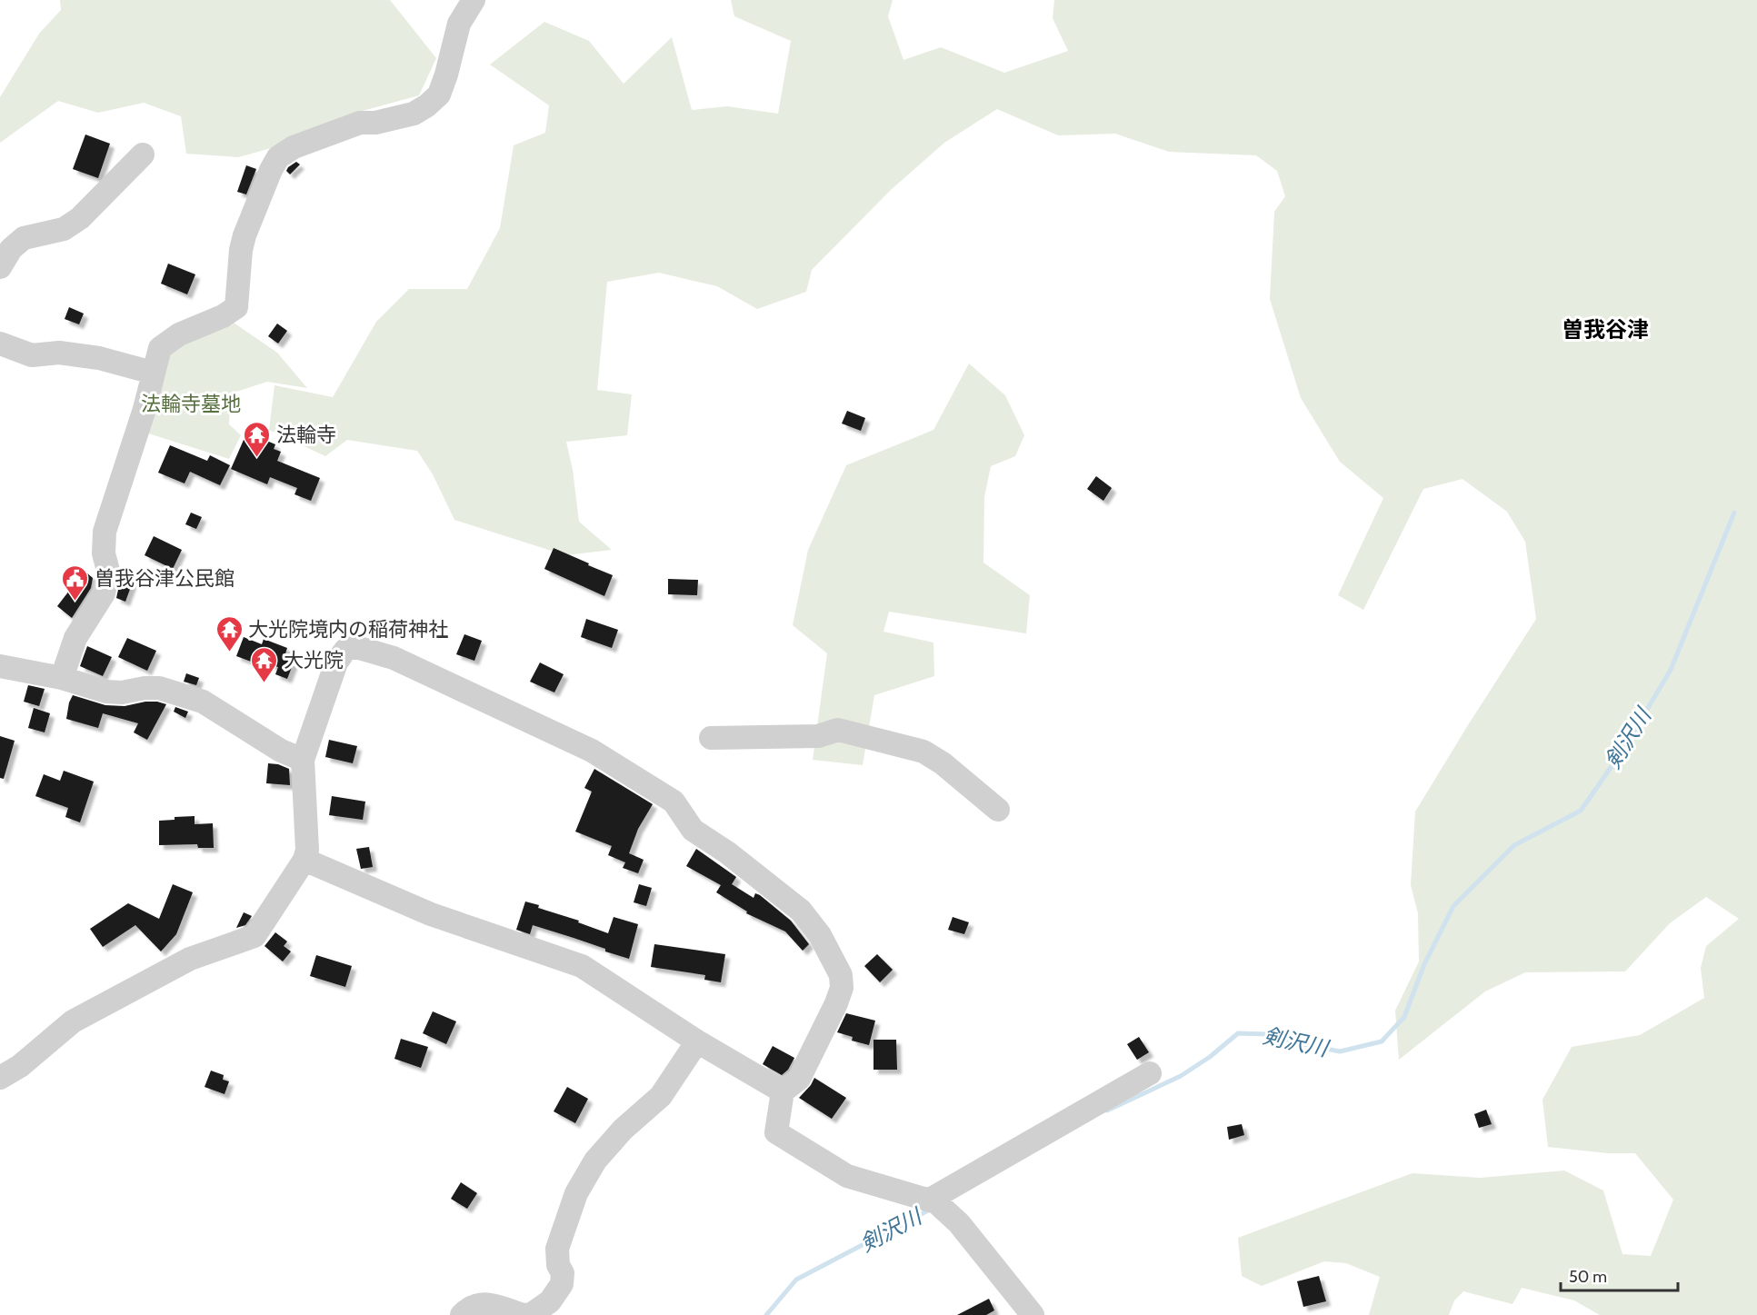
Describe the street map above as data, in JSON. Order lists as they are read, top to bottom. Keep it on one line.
{"districts":["曽我谷津"],"water":["剣沢川"],"parks":["法輪寺墓地"],"places":{"temple":["法輪寺","大光院境内の稲荷神社","大光院"],"public building":["曽我谷津公民館"]},"scale_bar":"50 m"}
